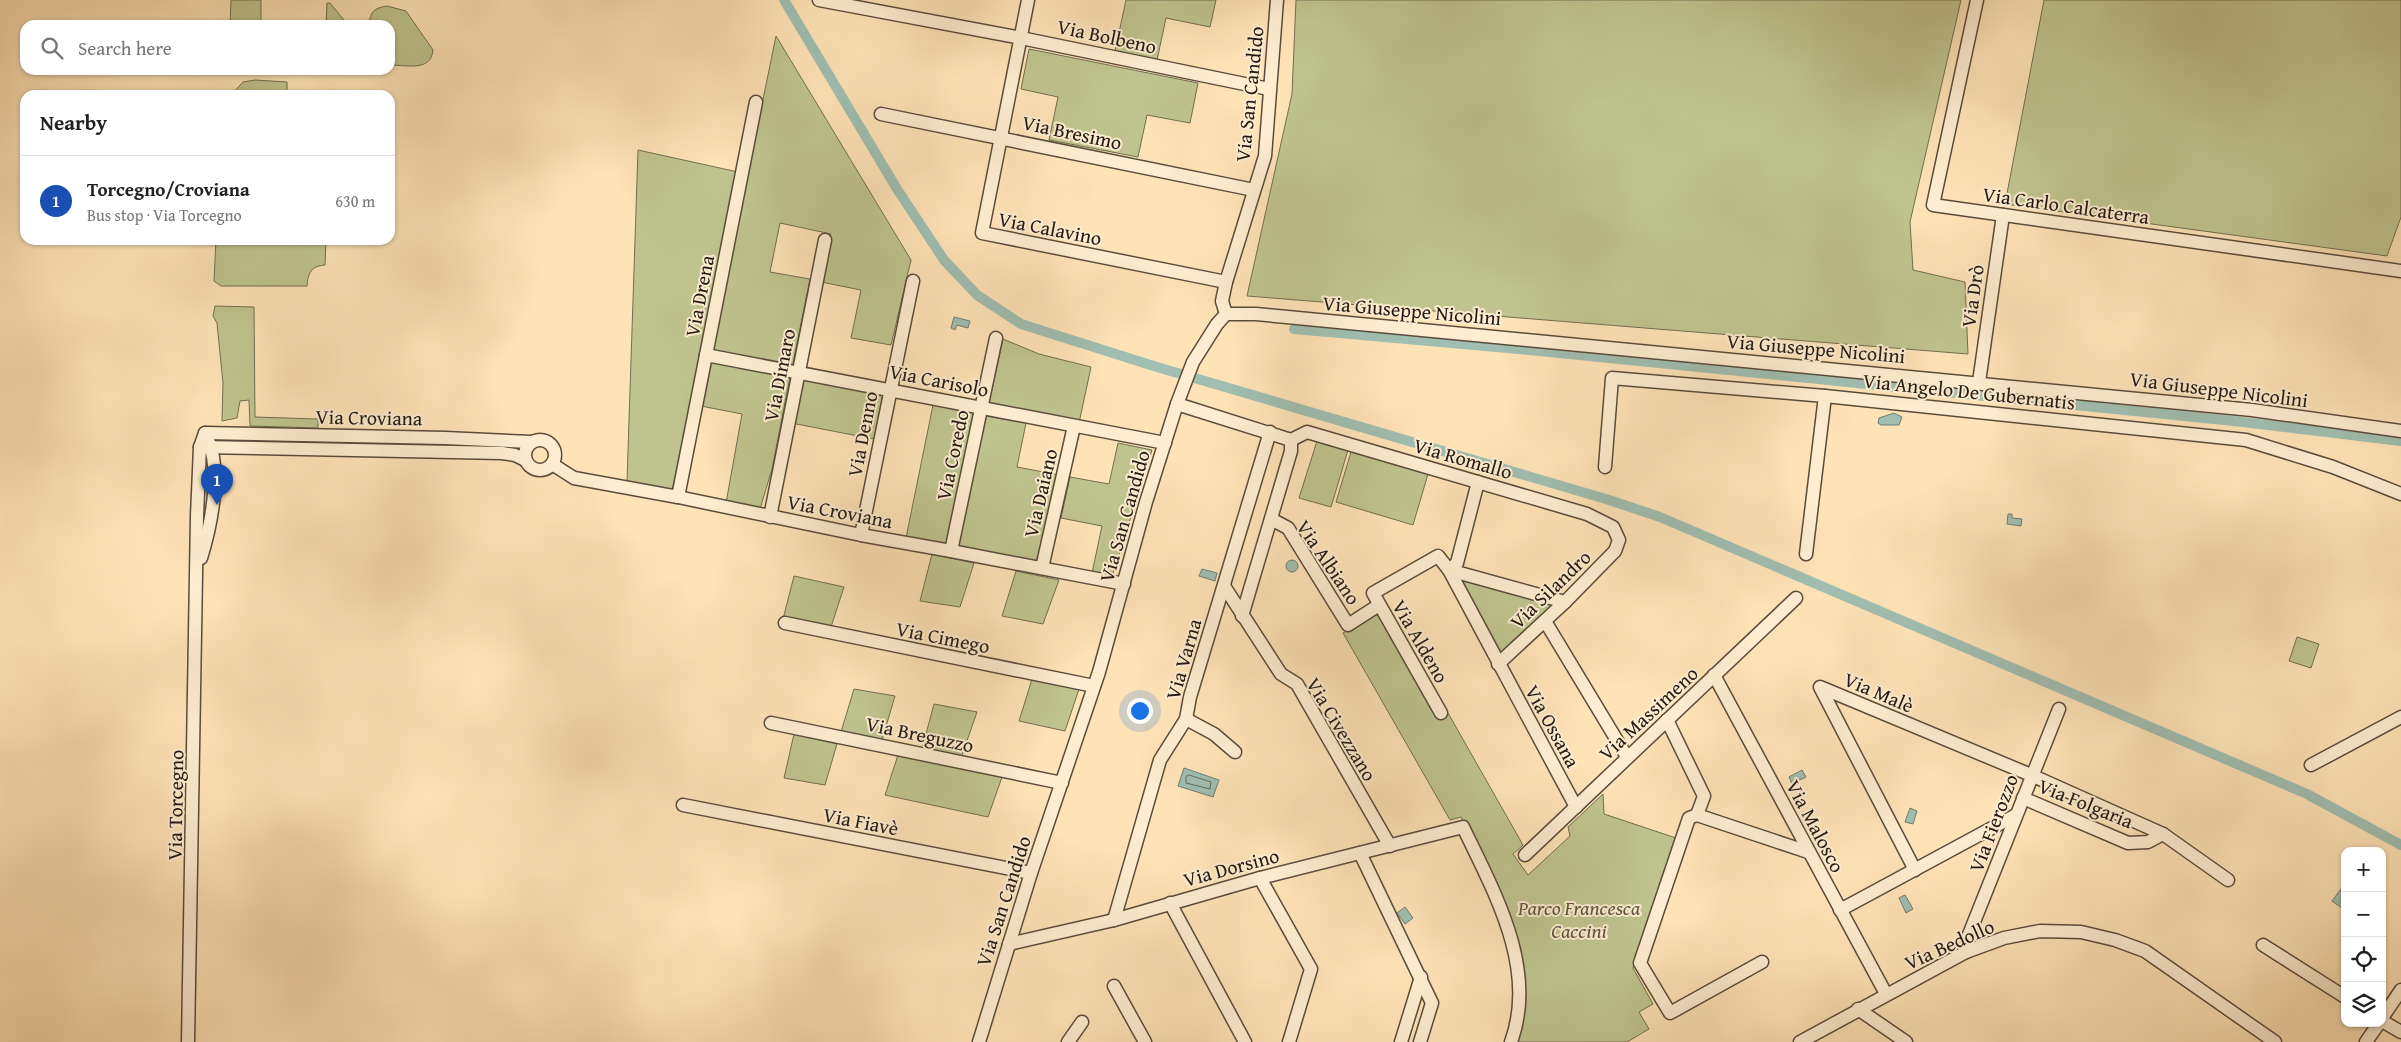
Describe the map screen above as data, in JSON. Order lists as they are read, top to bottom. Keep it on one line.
{"streets":{"street":["Via Bolbeno","Via San Candido","Via Bresimo","Via Carlo Calcaterra","Via Calavino","Via Drena","Via Drò","Via Giuseppe Nicolini","Via Dimaro","Via Carisolo","Via Angelo De Gubernatis","Via Croviana","Via Denno","Via Coredo","Via Romallo","Via Daiano","Via Albiano","Via Silandro","Via Cimego","Via Aldeno","Via Varna","Via Malè","Via Massimeno","Via Ossana","Via Civezzano","Via Breguzzo","Via Folgaria","Via Torcegno","Via Fiavè","Via Fierozzo","Via Malosco","Via Dorsino","Via Bedollo"]},"crossings":[["Via Bolbeno","Via San Candido"],["Via Bolbeno","Via Calavino"],["Via San Candido","Via Bresimo"],["Via San Candido","Via Calavino"],["Via San Candido","Via Giuseppe Nicolini"],["Via San Candido","Via Carisolo"],["Via San Candido","Via Croviana"],["Via San Candido","Via Cimego"],["Via San Candido","Via Breguzzo"],["Via San Candido","Via Fiavè"],["Via San Candido","Via Dorsino"],["Via Bresimo","Via Calavino"],["Via Carlo Calcaterra","Via Drò"],["Via Drena","Via Carisolo"],["Via Drena","Via Croviana"],["Via Drò","Via Giuseppe Nicolini"],["Via Dimaro","Via Carisolo"],["Via Dimaro","Via Croviana"],["Via Carisolo","Via Denno"],["Via Carisolo","Via Coredo"],["Via Carisolo","Via Daiano"],["Via Croviana","Via Denno"],["Via Croviana","Via Coredo"],["Via Croviana","Via Daiano"],["Via Croviana","Via Torcegno"],["Via Romallo","Via Silandro"],["Via Albiano","Via Aldeno"],["Via Silandro","Via Ossana"],["Via Aldeno","Via Ossana"],["Via Varna","Via Civezzano"],["Via Varna","Via Dorsino"],["Via Malè","Via Folgaria"],["Via Malè","Via Fierozzo"],["Via Massimeno","Via Ossana"],["Via Massimeno","Via Malosco"],["Via Civezzano","Via Dorsino"],["Via Folgaria","Via Fierozzo"],["Via Fierozzo","Via Bedollo"],["Via Malosco","Via Bedollo"]],"parks":["Parco Francesca Caccini"],"page":{"search":"Search here","heading":"Nearby","list":[{"mark":"1","name":"Torcegno/Croviana","note":"Bus stop · Via Torcegno","value":"630 m"}],"pins":"1","map_buttons":["+","−"]}}
